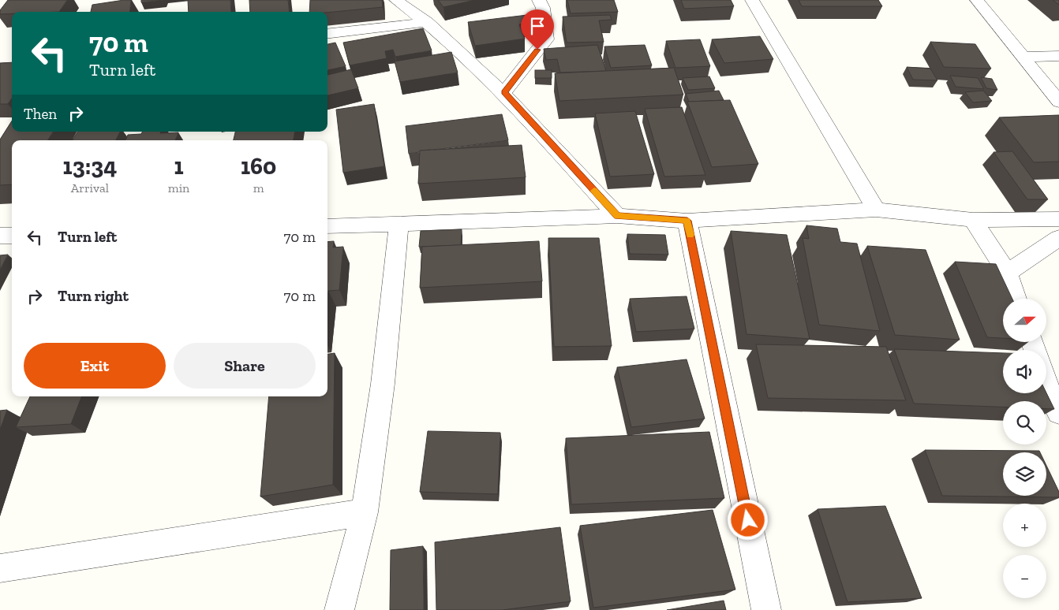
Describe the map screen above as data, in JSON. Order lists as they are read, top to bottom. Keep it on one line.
{"north":"right","page":{"turn":["70 m","Turn left"],"then":"Then","eta":["13:34","Arrival","1","min","160","m"],"list":[{"name":"Turn left","value":"70 m"},{"name":"Turn right","value":"70 m"}],"map_buttons":["+","−"],"buttons":["Exit","Share"]}}
